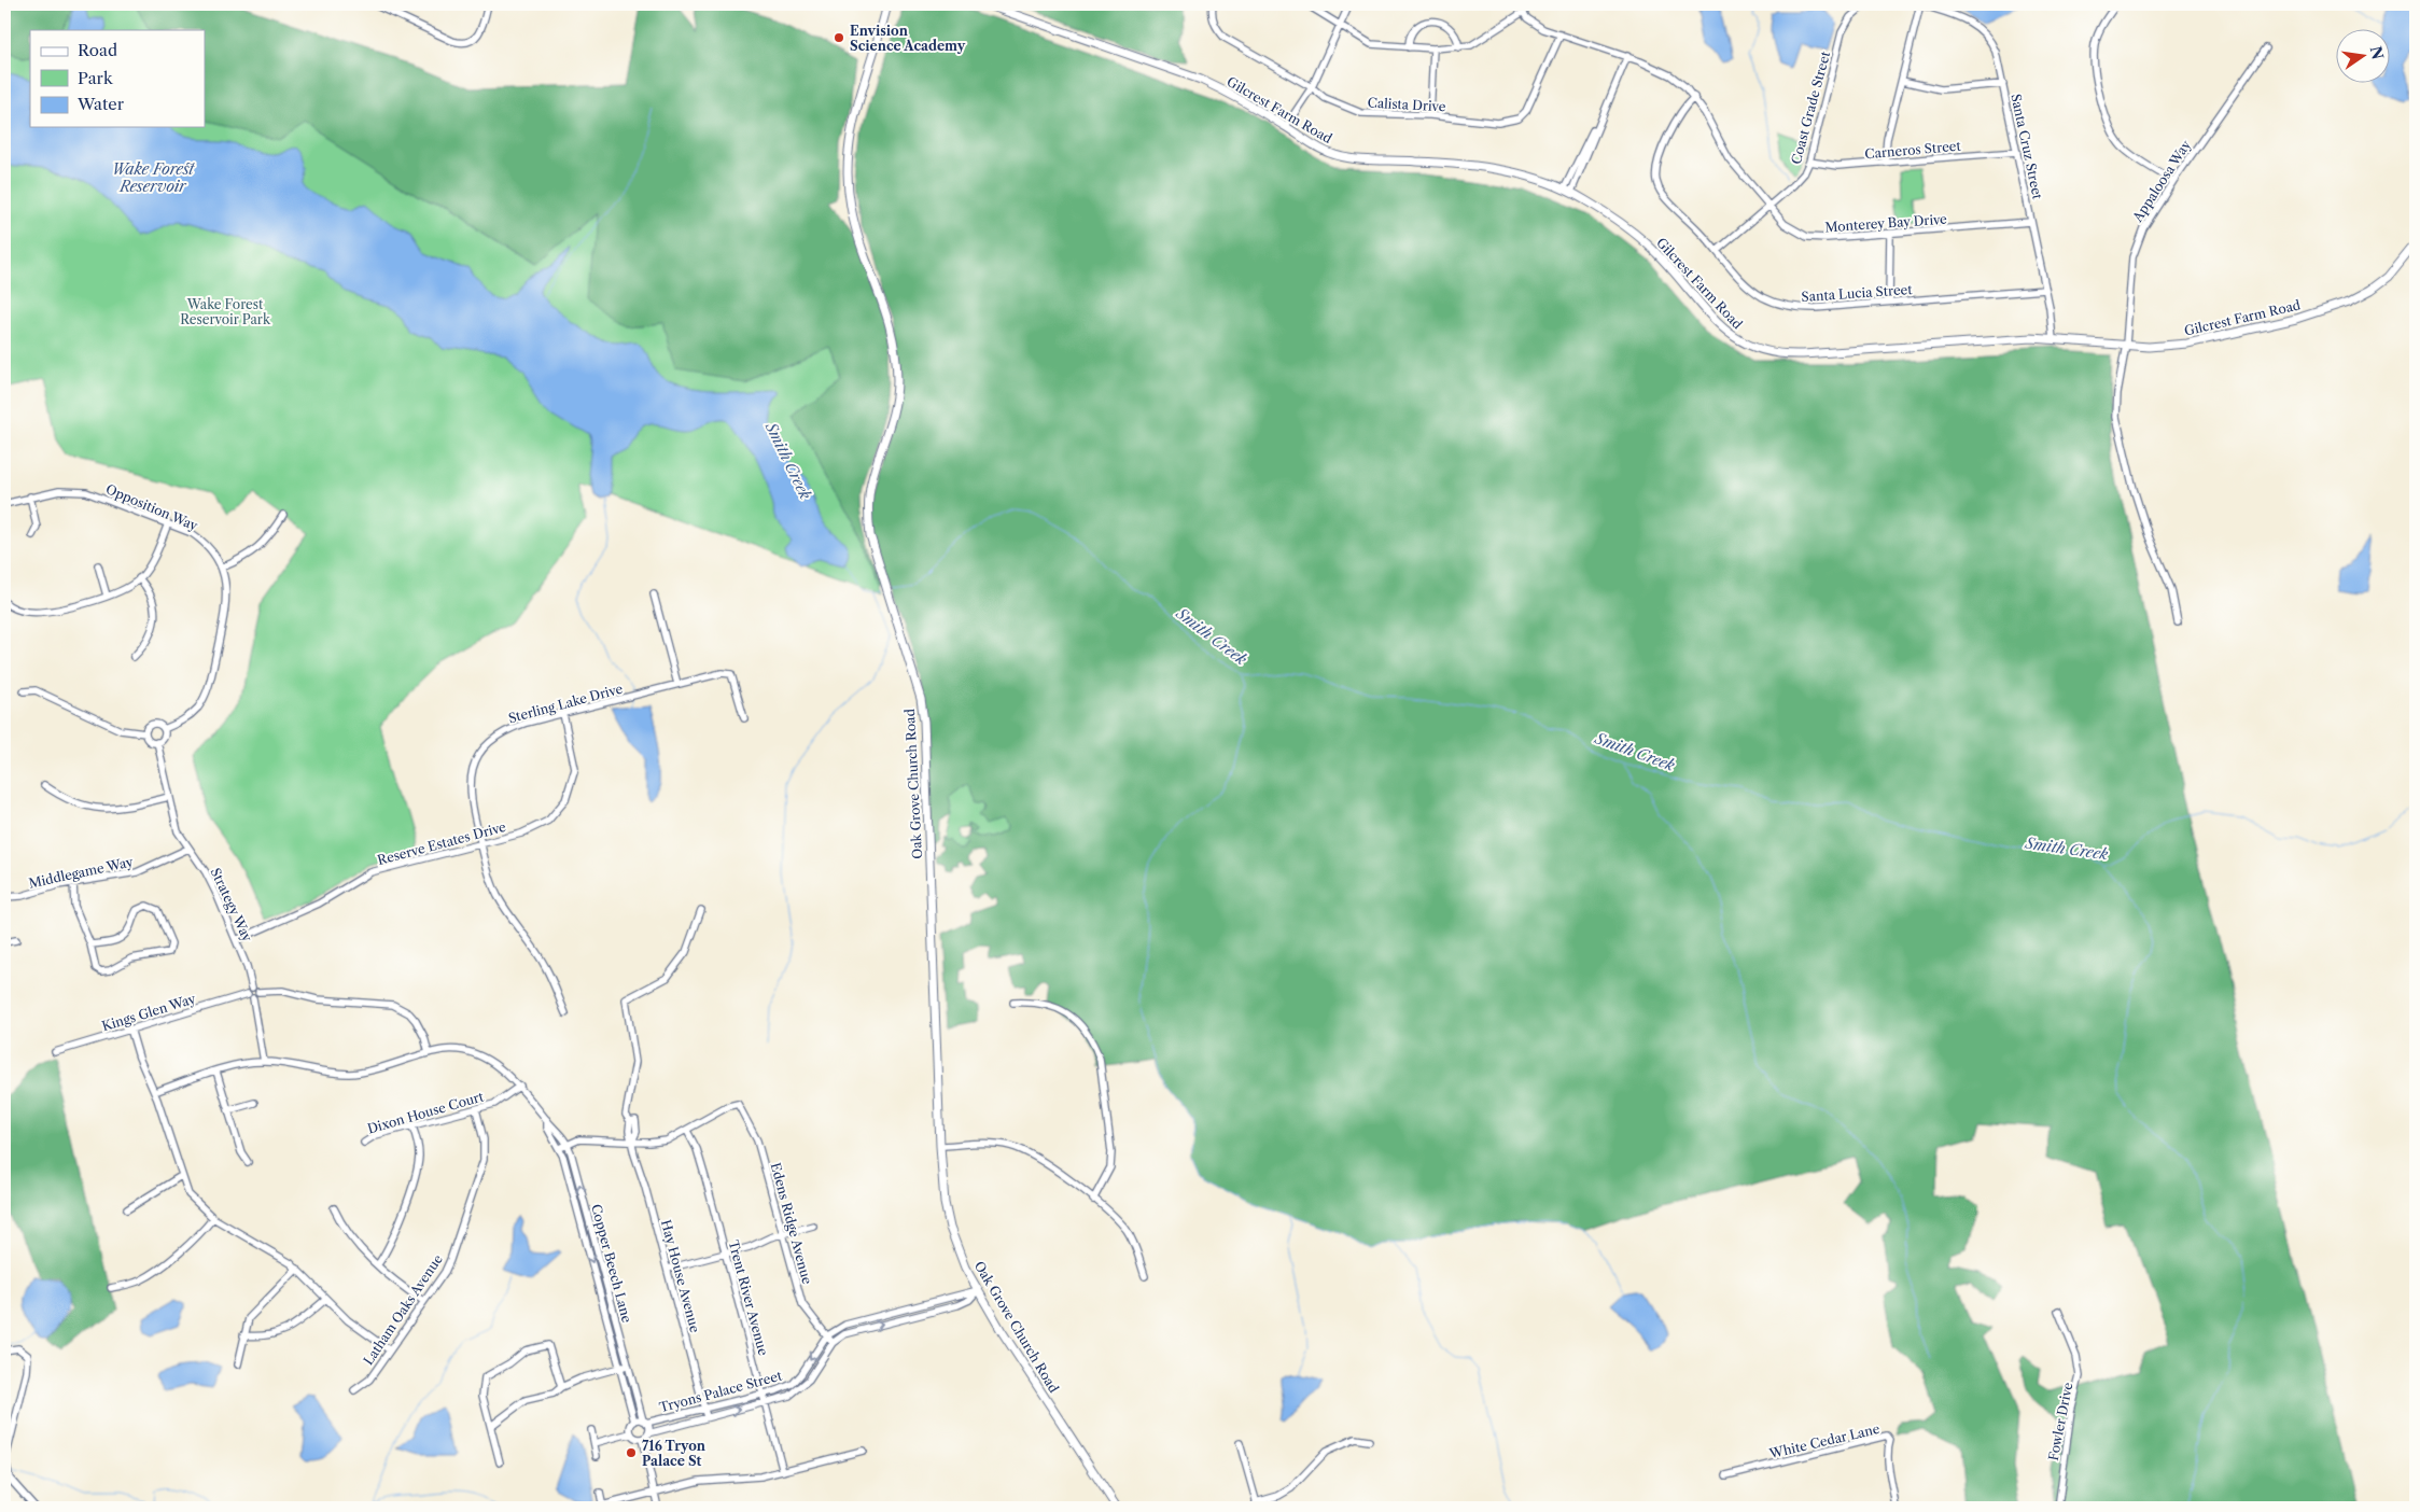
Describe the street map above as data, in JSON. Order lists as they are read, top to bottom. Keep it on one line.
{"streets":{"main road":["Gilcrest Farm Road","Oak Grove Church Road"],"street":["Calista Drive","Coast Grade Street","Santa Cruz Street","Carneros Street","Appaloosa Way","Monterey Bay Drive","Santa Lucia Street","Opposition Way","Sterling Lake Drive","Reserve Estates Drive","Middlegame Way","Strategy Way","Kings Glen Way","Dixon House Court","Edens Ridge Avenue","Copper Beech Lane","Hay House Avenue","Trent River Avenue","Latham Oaks Avenue","Tryons Palace Street","Fowler Drive","White Cedar Lane"]},"crossings":[["Calista Drive","Monterey Bay Drive"],["Coast Grade Street","Carneros Street"],["Coast Grade Street","Monterey Bay Drive"],["Coast Grade Street","Santa Lucia Street"],["Gilcrest Farm Road","Santa Cruz Street"],["Gilcrest Farm Road","Appaloosa Way"],["Santa Cruz Street","Carneros Street"],["Santa Cruz Street","Monterey Bay Drive"],["Santa Cruz Street","Santa Lucia Street"],["Monterey Bay Drive","Santa Lucia Street"],["Opposition Way","Strategy Way"],["Sterling Lake Drive","Reserve Estates Drive"],["Oak Grove Church Road","Tryons Palace Street"],["Reserve Estates Drive","Strategy Way"],["Middlegame Way","Strategy Way"],["Dixon House Court","Copper Beech Lane"],["Dixon House Court","Latham Oaks Avenue"],["Edens Ridge Avenue","Trent River Avenue"],["Edens Ridge Avenue","Tryons Palace Street"],["Copper Beech Lane","Tryons Palace Street"],["Hay House Avenue","Tryons Palace Street"],["Trent River Avenue","Tryons Palace Street"]],"water":["Wake Forest Reservoir","Smith Creek"],"parks":["Wake Forest Reservoir Park"],"places":["Envision Science Academy","716 Tryon Palace St"],"legend":["Road","Park","Water"],"north":"right"}
